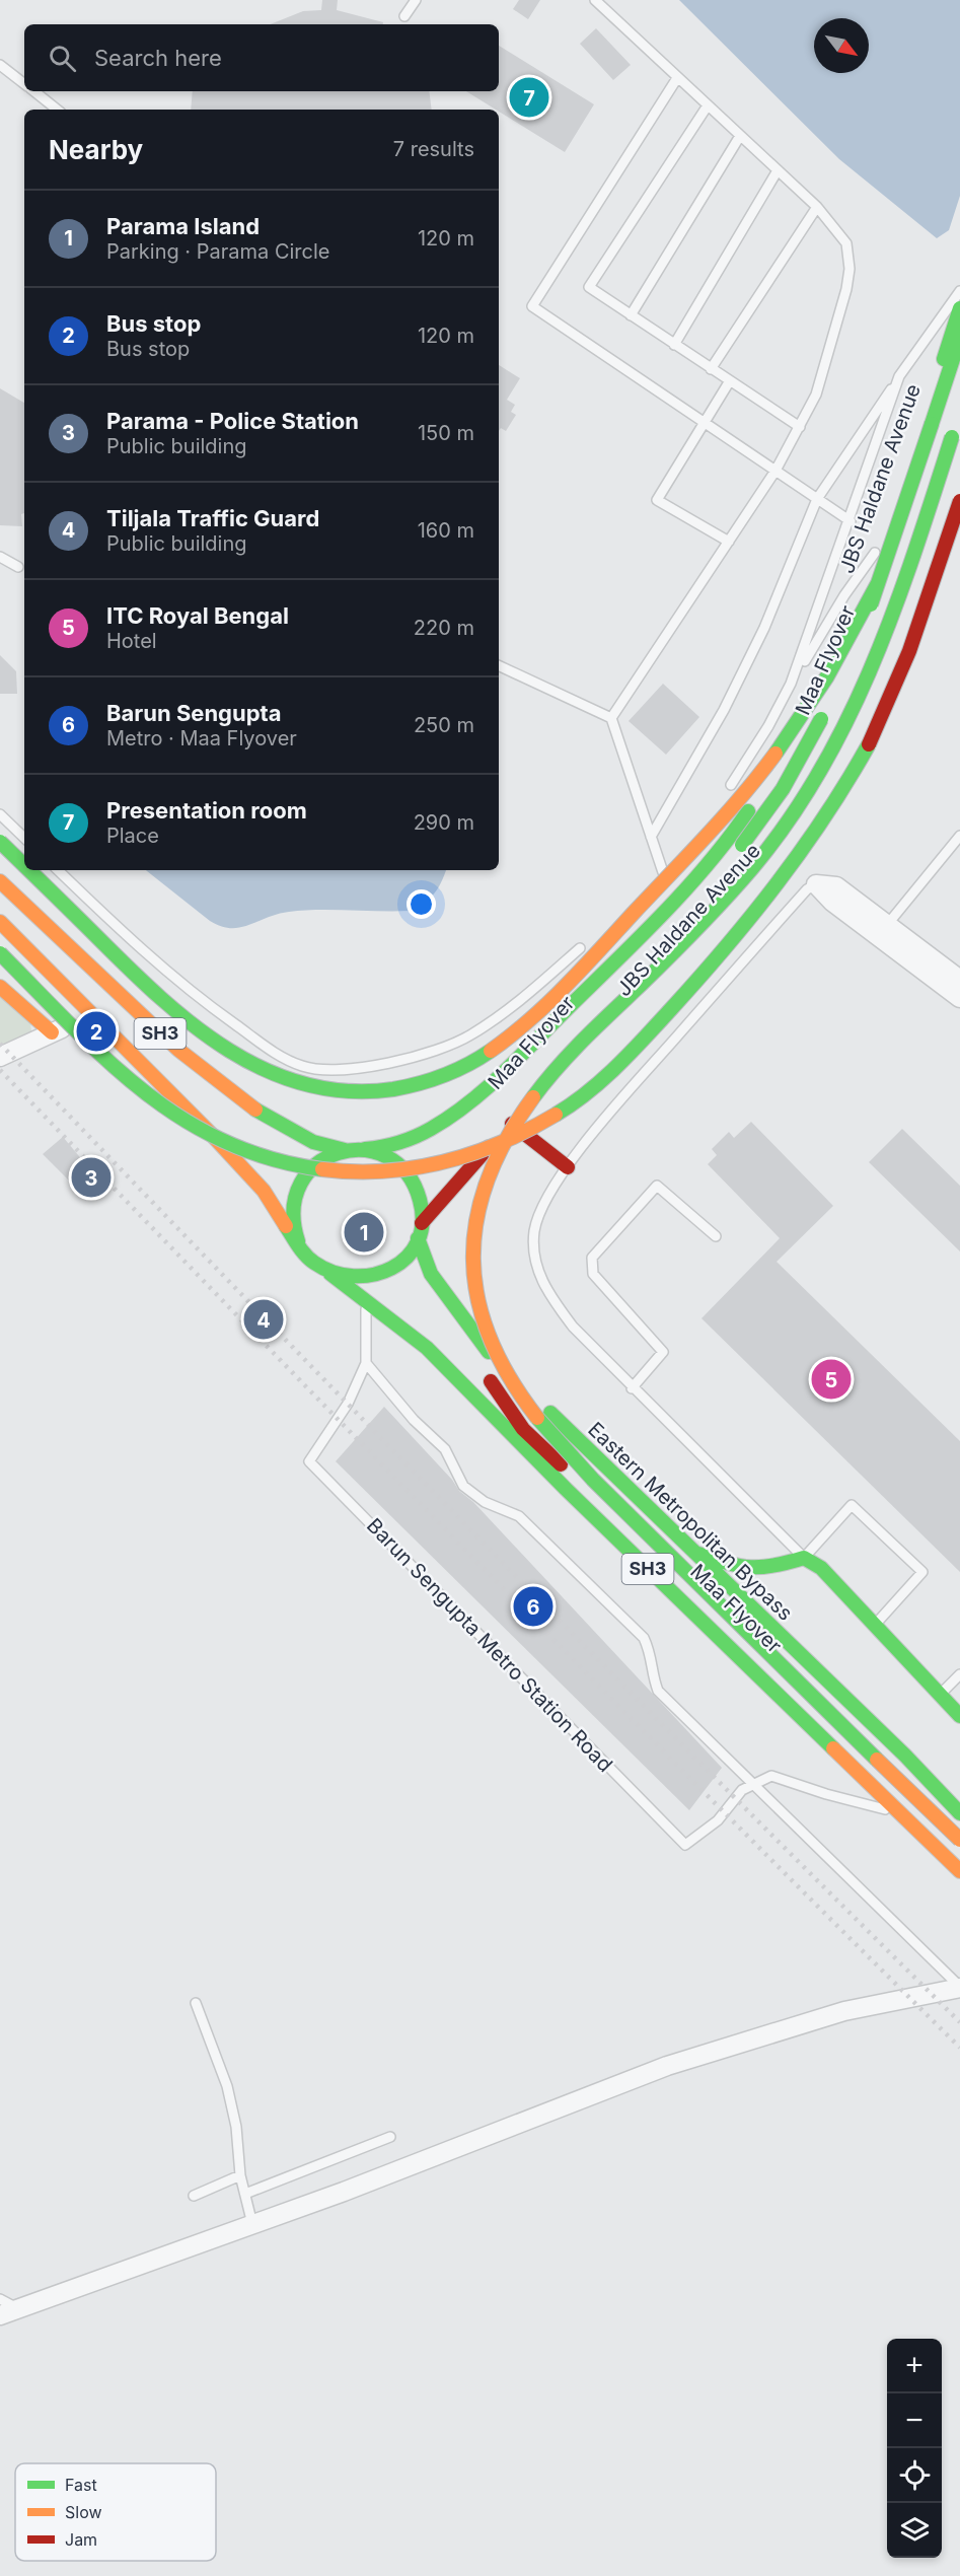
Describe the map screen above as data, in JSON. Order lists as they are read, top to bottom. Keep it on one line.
{"streets":{"main road":["JBS Haldane Avenue","Maa Flyover","SH3","Eastern Metropolitan Bypass"],"lane":["Barun Sengupta Metro Station Road"]},"crossings":[["JBS Haldane Avenue","SH3"],["JBS Haldane Avenue","Eastern Metropolitan Bypass"],["SH3","Eastern Metropolitan Bypass"],["SH3","Barun Sengupta Metro Station Road"]],"legend":["Fast","Slow","Jam"],"north":"bottom right","page":{"search":"Search here","pins":["7","2","3","1","4","5","6"],"heading":["Nearby","7 results"],"list":[{"mark":"1","name":"Parama Island","note":"Parking · Parama Circle","value":"120 m"},{"mark":"2","name":"Bus stop","note":"Bus stop","value":"120 m"},{"mark":"3","name":"Parama - Police Station","note":"Public building","value":"150 m"},{"mark":"4","name":"Tiljala Traffic Guard","note":"Public building","value":"160 m"},{"mark":"5","name":"ITC Royal Bengal","note":"Hotel","value":"220 m"},{"mark":"6","name":"Barun Sengupta","note":"Metro · Maa Flyover","value":"250 m"},{"mark":"7","name":"Presentation room","note":"Place","value":"290 m"}],"map_buttons":["+","−"]}}
